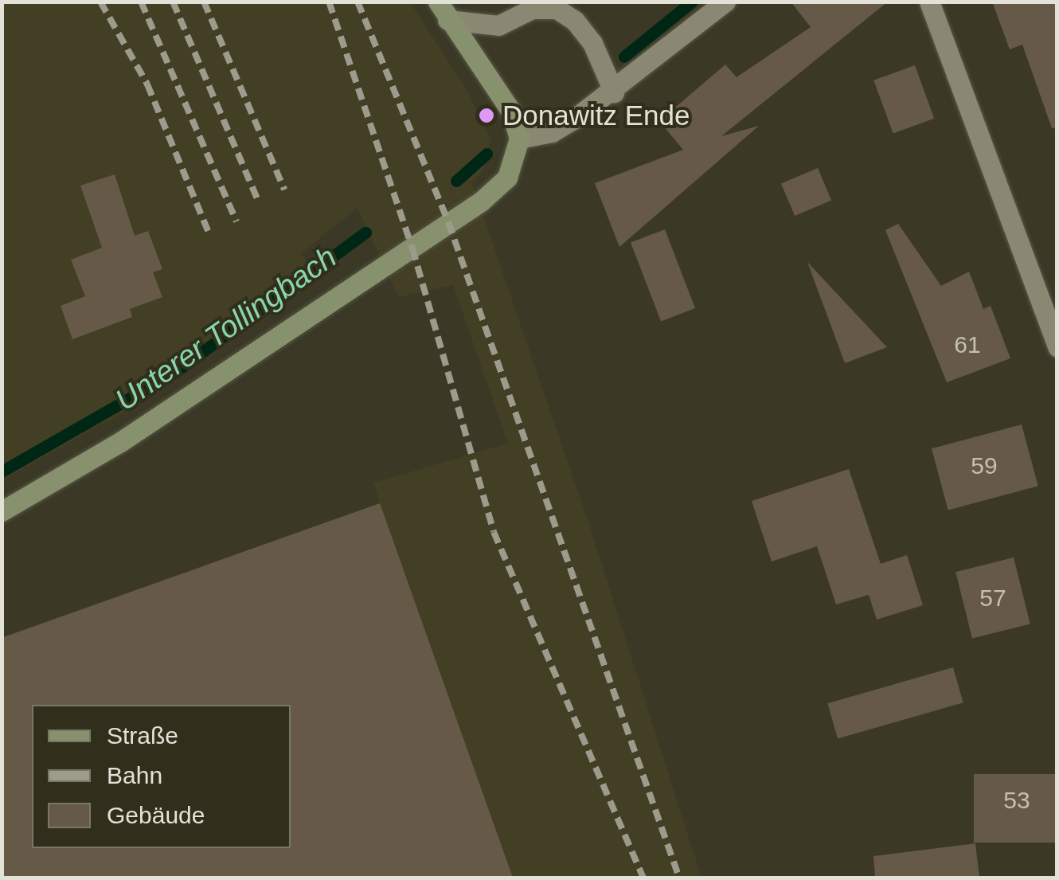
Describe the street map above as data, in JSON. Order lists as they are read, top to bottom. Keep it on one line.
{"water":["Unterer Tollingbach"],"places":["Donawitz Ende"],"house_numbers":["61","59","57","53"],"legend":["Straße","Bahn","Gebäude"]}
